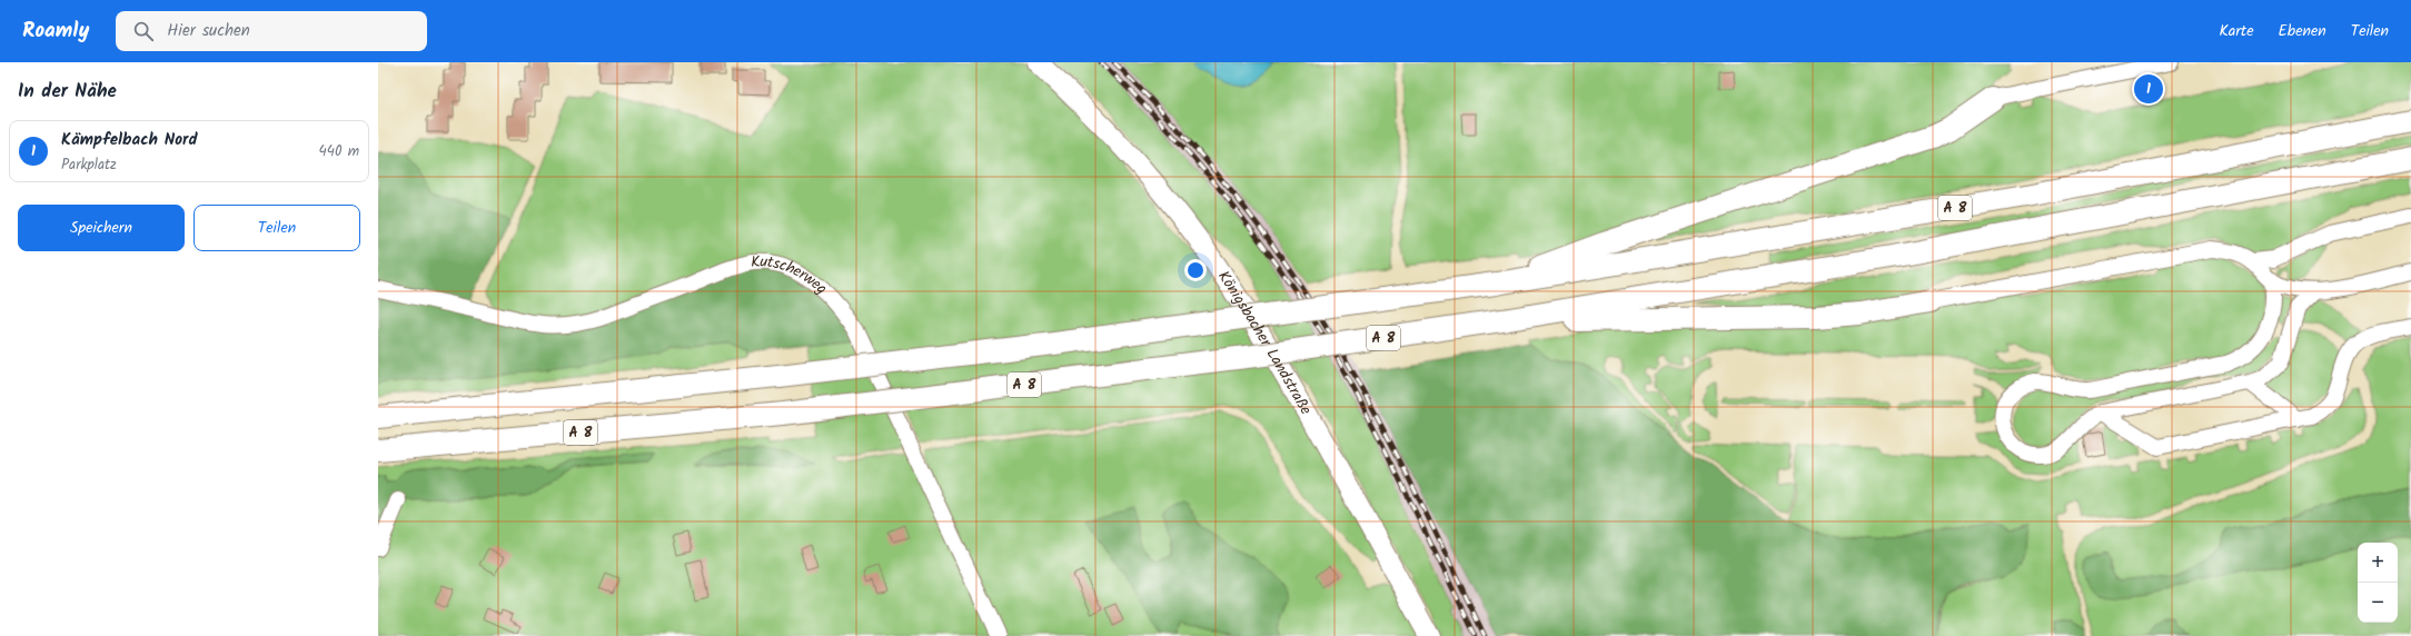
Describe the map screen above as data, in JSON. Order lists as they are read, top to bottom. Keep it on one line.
{"streets":{"highway":["A 8"],"main road":["Königsbacher Landstraße"],"lane":["Kutscherweg"]},"page":{"header":"Roamly","search":"Hier suchen","nav":["Karte","Ebenen","Teilen"],"heading":"In der Nähe","pins":"1","list":[{"mark":"1","name":"Kämpfelbach Nord","note":"Parkplatz","value":"440 m"}],"buttons":["Speichern","Teilen"],"map_buttons":["+","−"]}}
